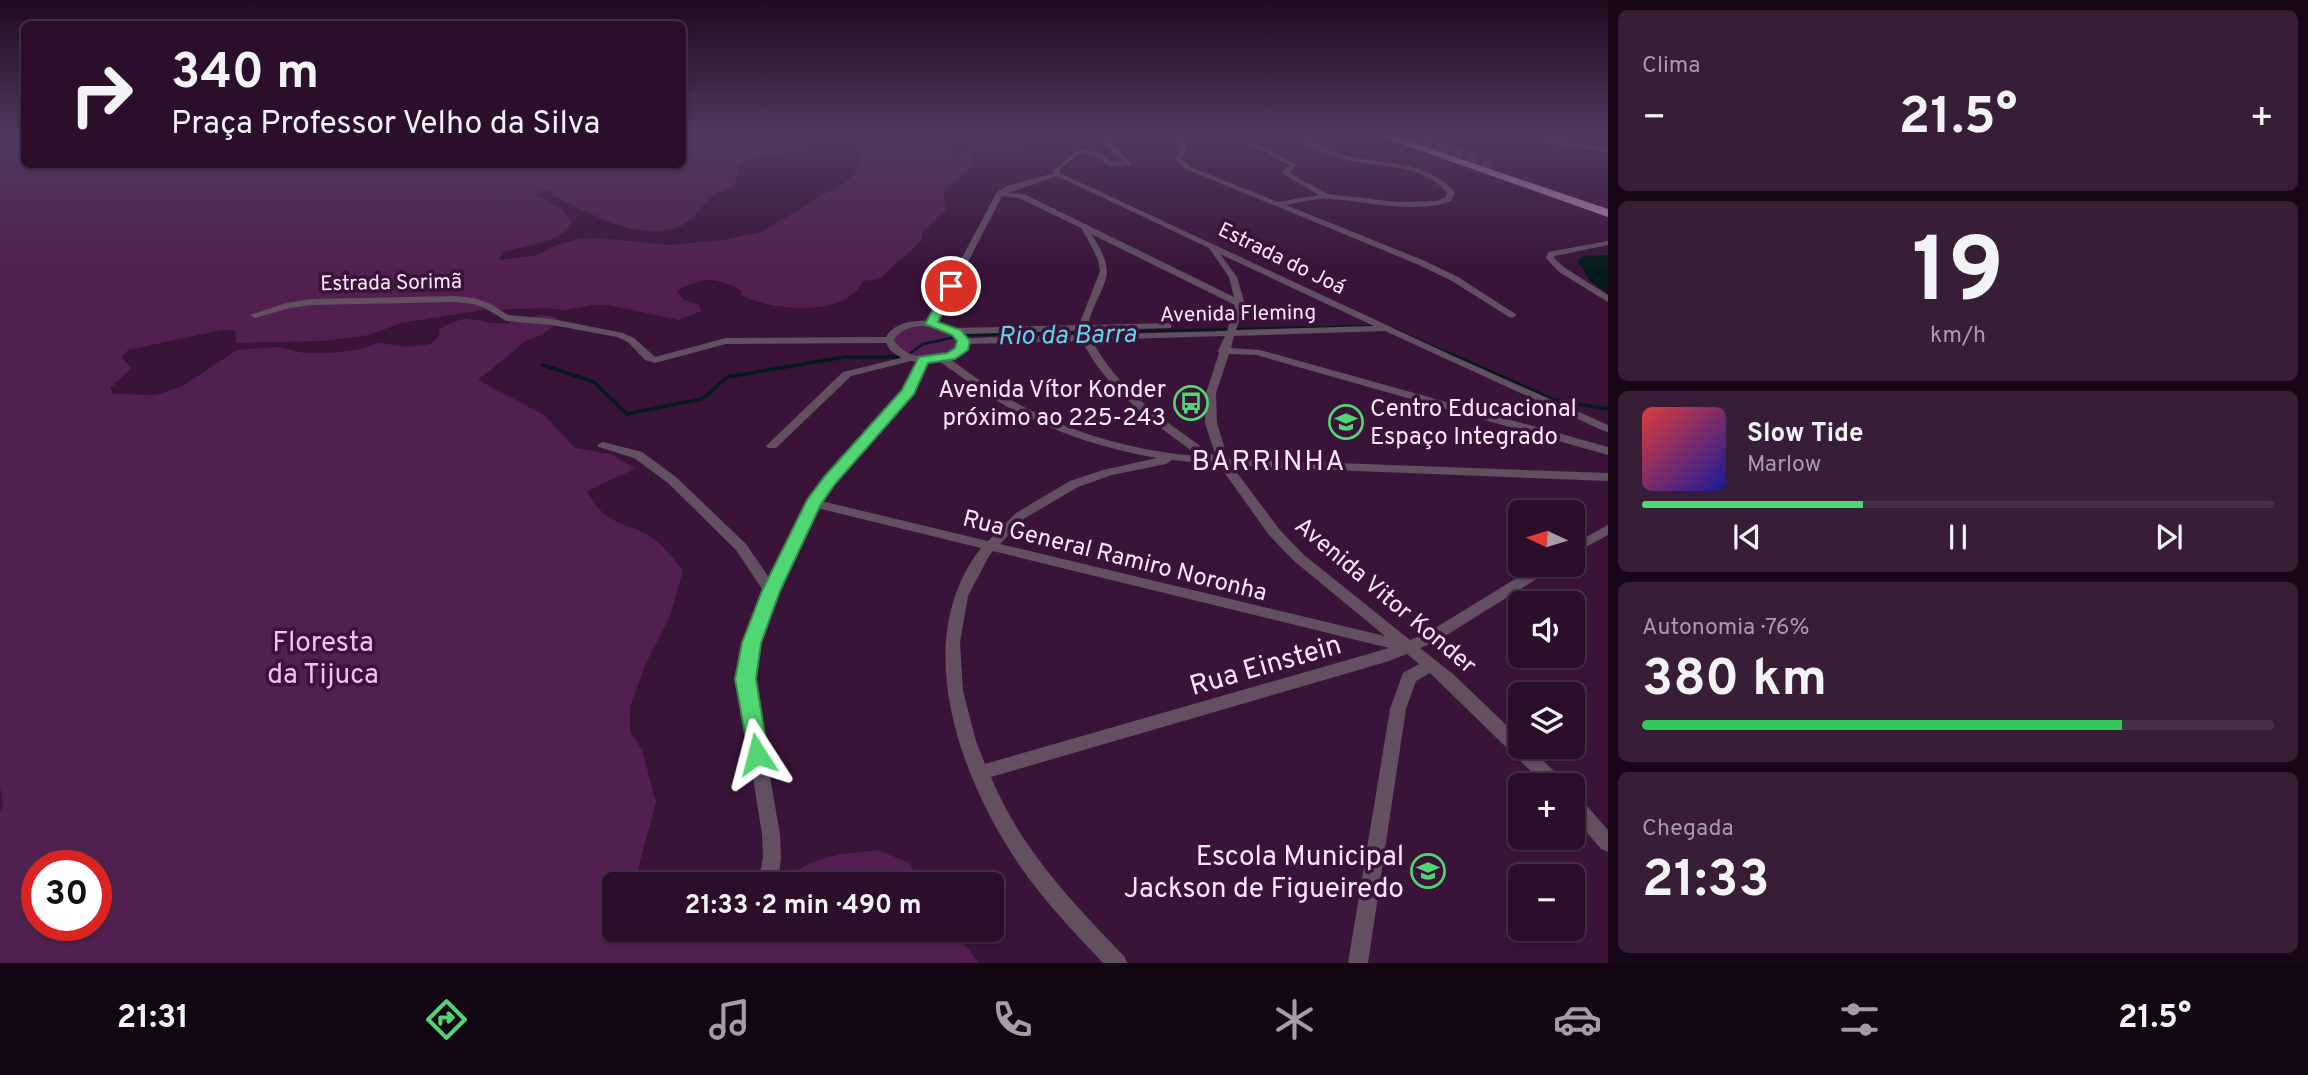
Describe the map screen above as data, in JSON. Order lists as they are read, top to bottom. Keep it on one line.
{"streets":{"street":["Estrada do Joá","Estrada Sorimã","Avenida Fleming","Rua General Ramiro Noronha","Avenida Vitor Konder","Rua Einstein"]},"crossings":[["Estrada do Joá","Avenida Fleming"],["Avenida Fleming","Avenida Vitor Konder"],["Rua General Ramiro Noronha","Avenida Vitor Konder"],["Rua General Ramiro Noronha","Rua Einstein"],["Avenida Vitor Konder","Rua Einstein"]],"districts":["BARRINHA"],"water":["Rio da Barra"],"parks":["Floresta da Tijuca"],"places":{"bus stop":["Avenida Vítor Konder próximo ao 225-243"],"school or university":["Centro Educacional Espaço Integrado","Escola Municipal Jackson de Figueiredo"]},"north":"left","page":{"tile":["Clima",["19","km/h"],["Autonomia · 76%","380 km"],["Chegada","21:33"]],"turn":["340 m","Praça Professor Velho da Silva"],"heat":["−","21.5°","+"],"song":["Slow Tide","Marlow"],"map_buttons":["+","−"],"limit":"30","trip":"21:33 · 2 min · 490 m","tabs":["21:31","21.5°"]}}
